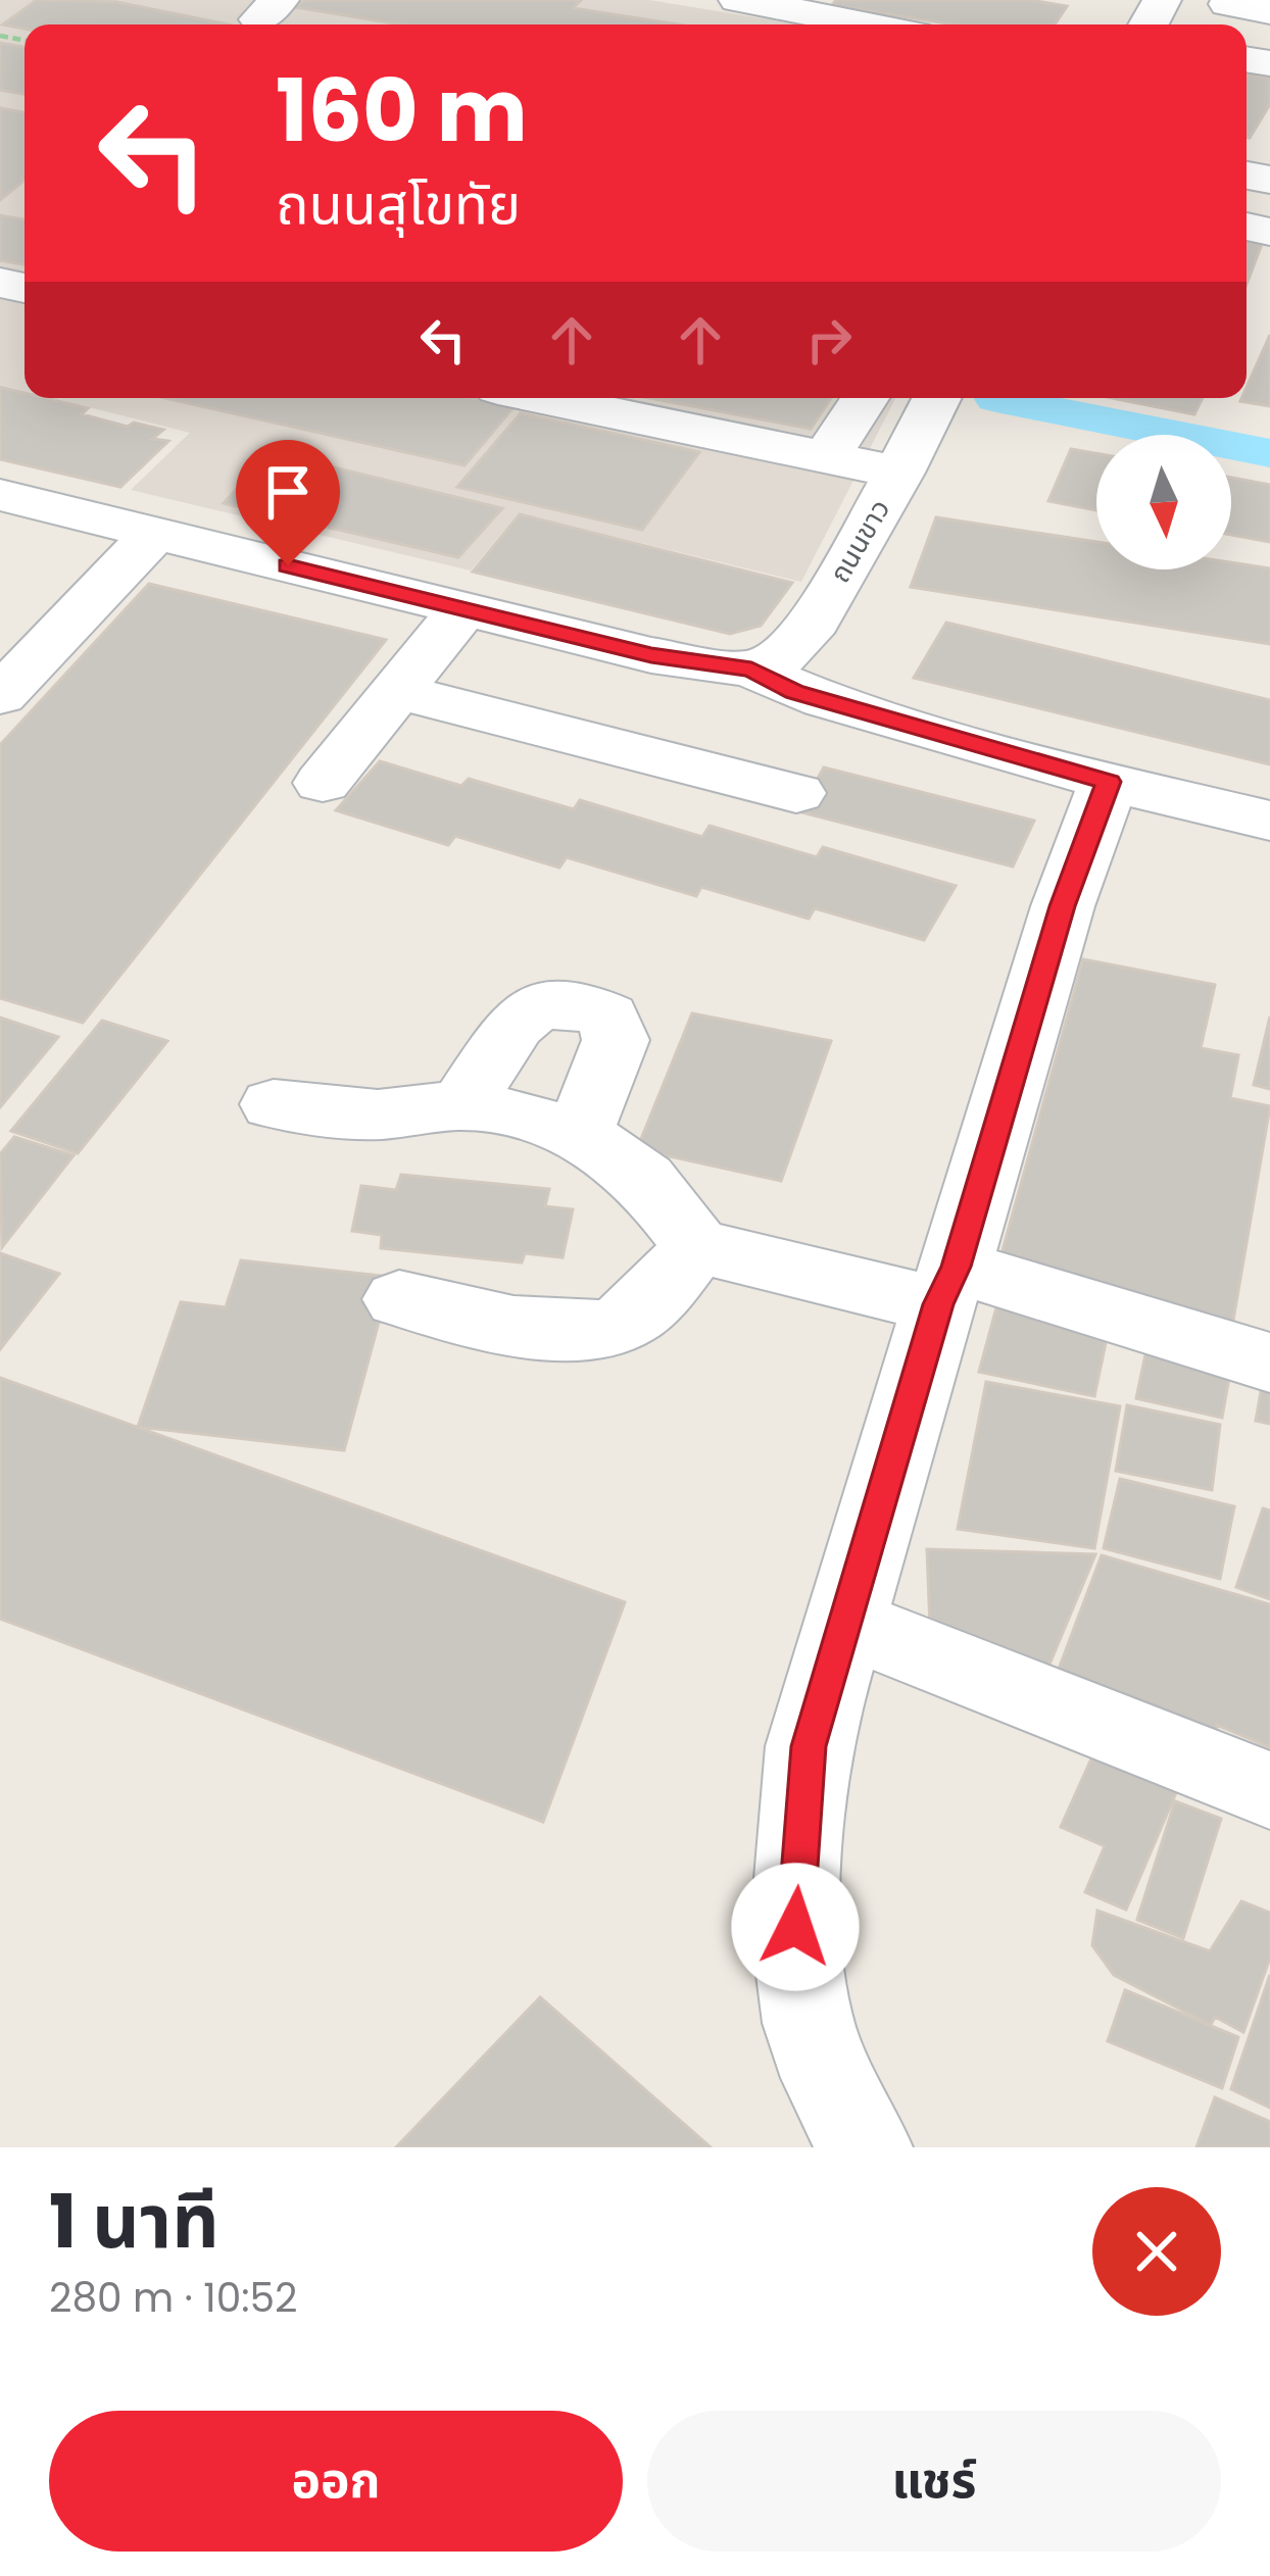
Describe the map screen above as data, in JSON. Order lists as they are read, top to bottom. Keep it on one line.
{"streets":{"street":["ถนนขาว"]},"north":"bottom","page":{"turn":["160 m","ถนนสุโขทัย"],"heading":["1 นาที","280 m · 10:52"],"buttons":["ออก","แชร์"]}}
